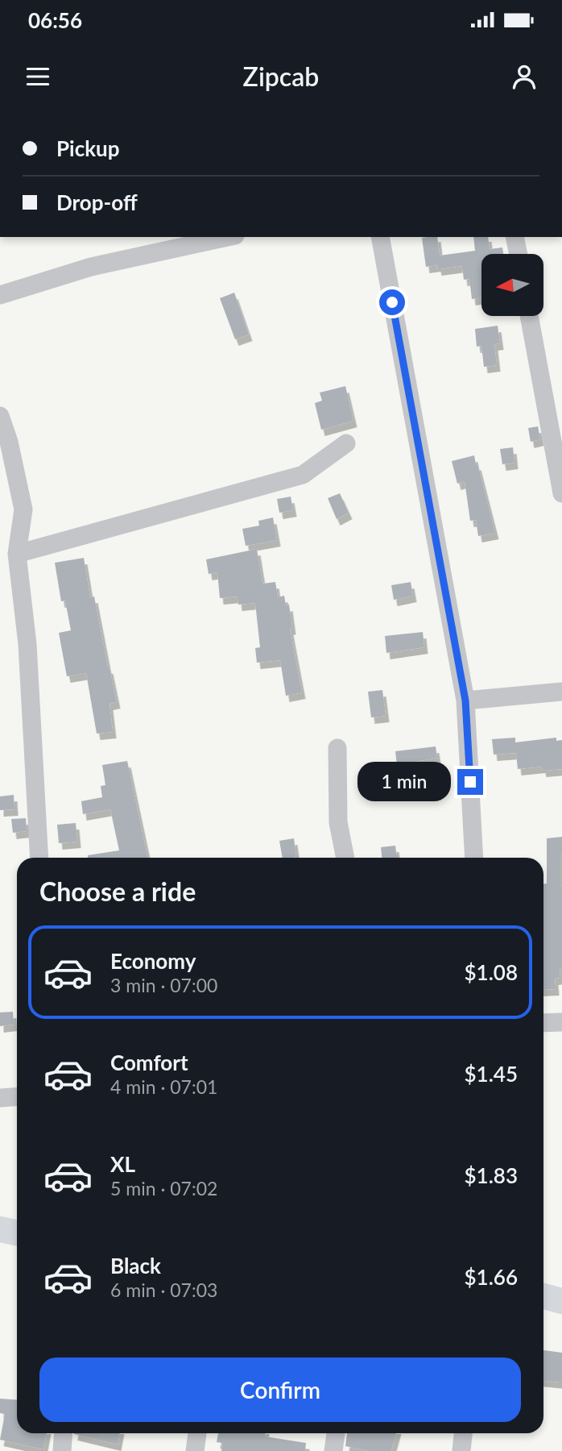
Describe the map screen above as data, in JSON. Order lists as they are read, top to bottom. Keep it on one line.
{"north":"left","page":{"status":"06:56","header":"Zipcab","banner":["Pickup","Drop-off"],"bubble":"1 min","heading":"Choose a ride","list":[{"name":"Economy","note":"3 min · 07:00","value":"$1.08"},{"name":"Comfort","note":"4 min · 07:01","value":"$1.45"},{"name":"XL","note":"5 min · 07:02","value":"$1.83"},{"name":"Black","note":"6 min · 07:03","value":"$1.66"}],"buttons":"Confirm"}}
